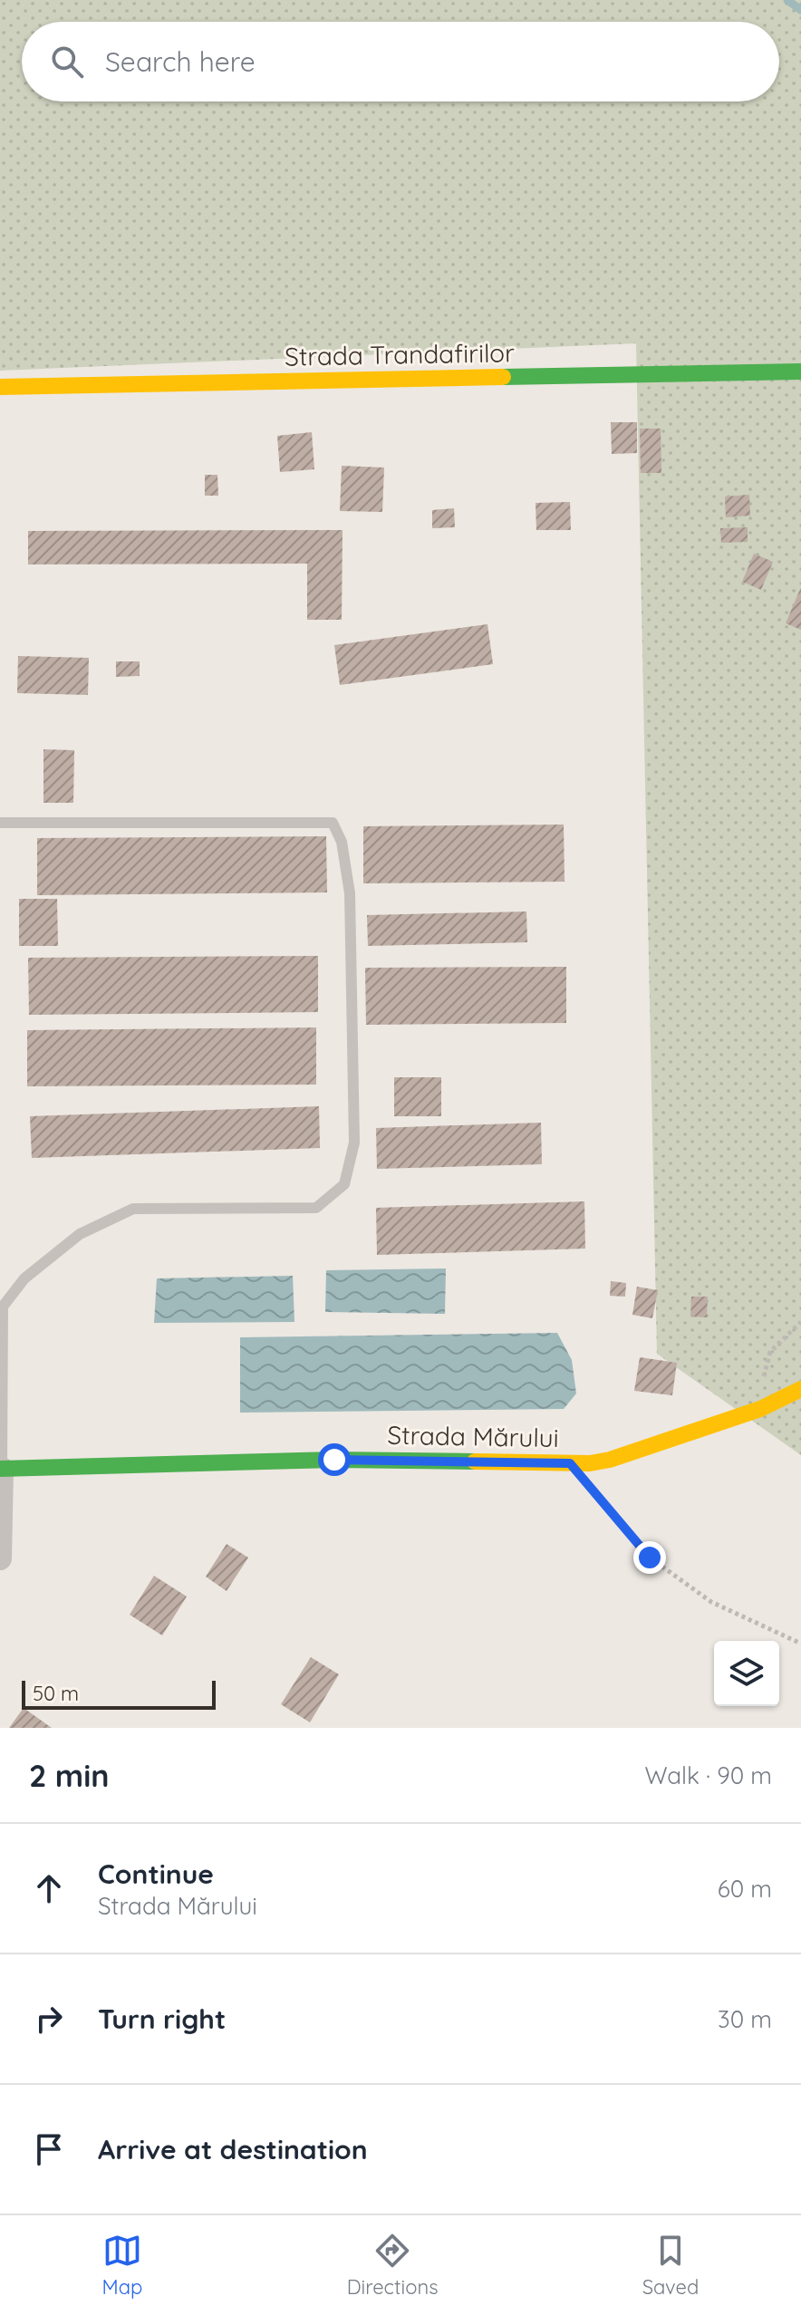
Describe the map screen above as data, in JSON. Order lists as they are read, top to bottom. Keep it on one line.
{"streets":{"street":["Strada Trandafirilor","Strada Mărului"]},"scale_bar":"50 m","page":{"search":"Search here","scale":"50 m","heading":["2 min","Walk · 90 m"],"list":[["Continue","Strada Mărului","60 m"],["Turn right","30 m"],"Arrive at destination"],"nav":["Map","Directions","Saved"]}}
